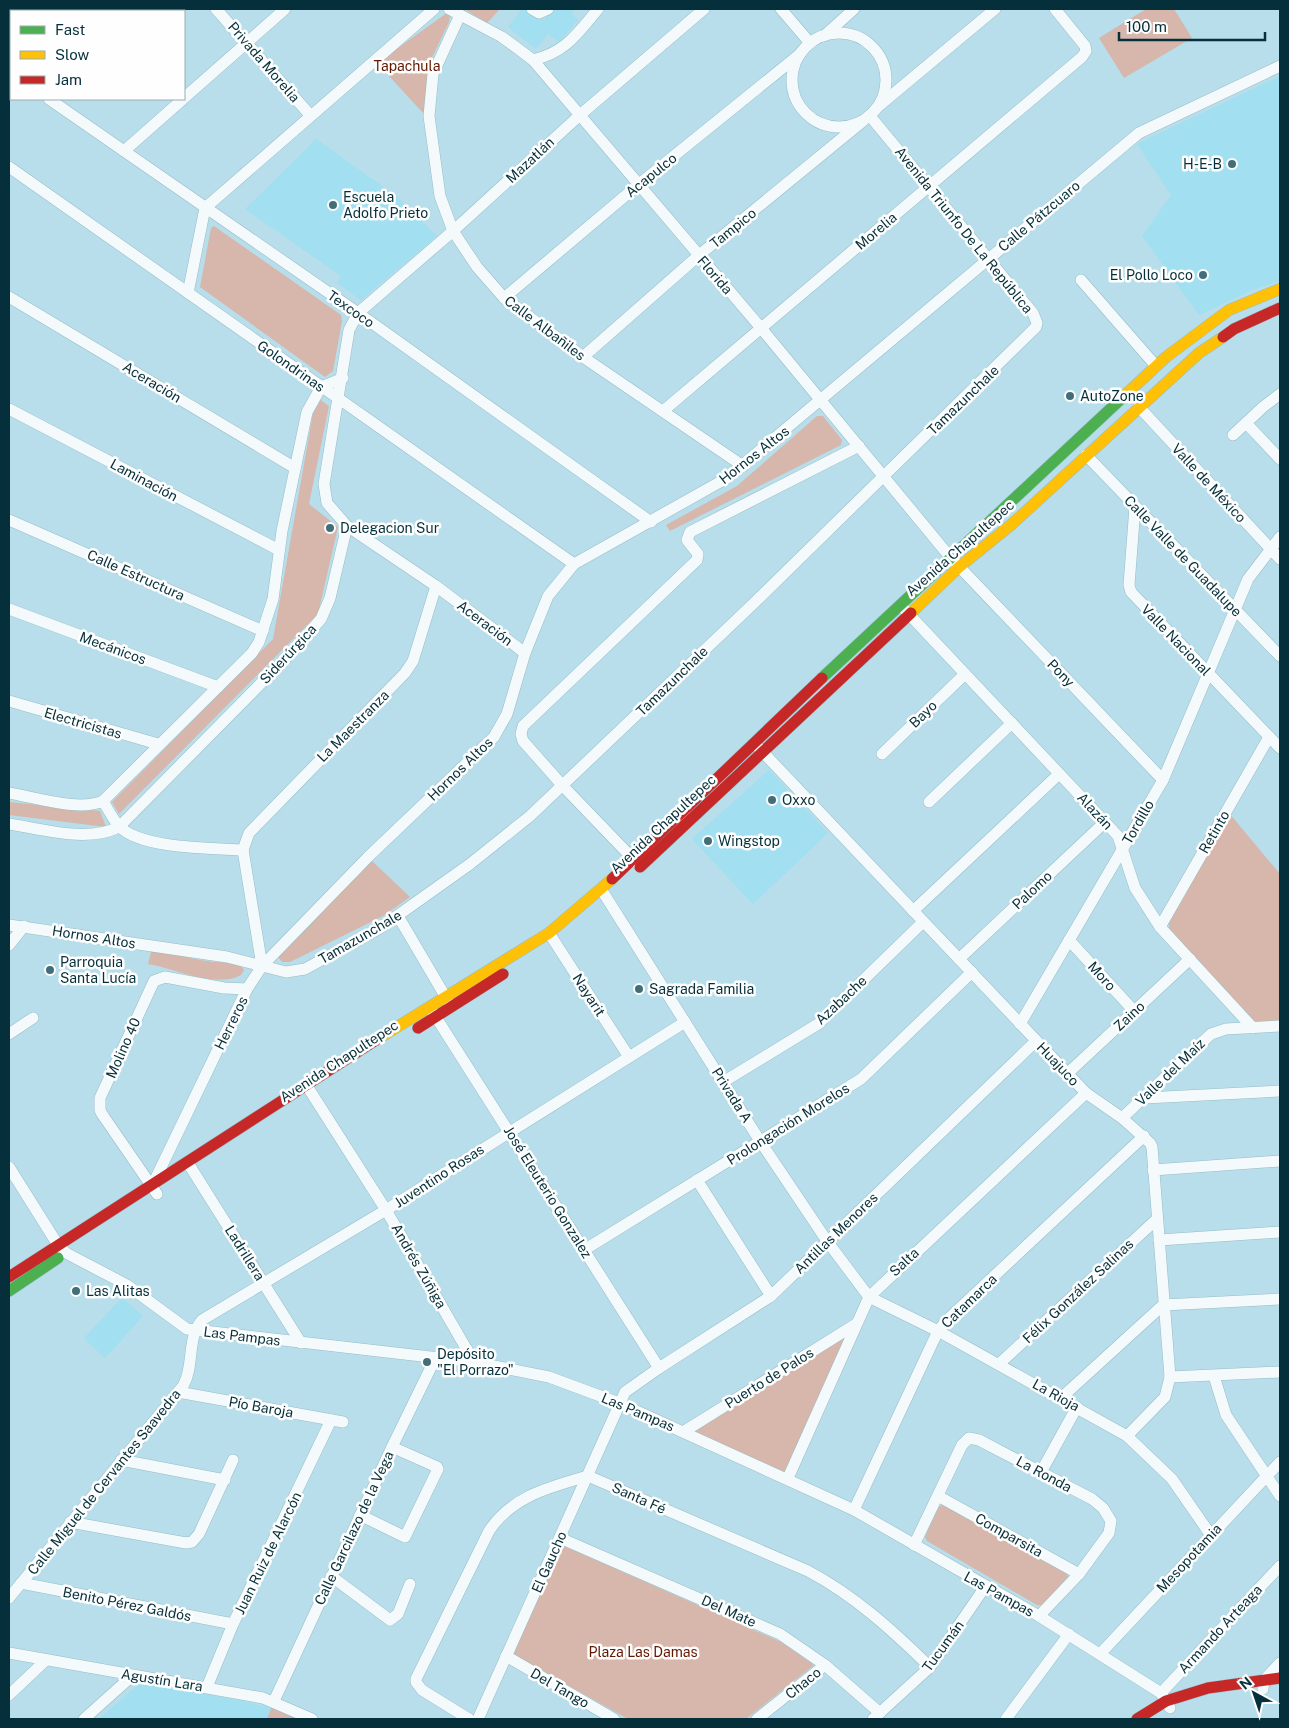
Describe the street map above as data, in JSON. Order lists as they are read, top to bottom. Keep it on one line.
{"streets":{"main road":["Avenida Chapultepec"],"street":["Privada Morelia","Mazatlán","Acapulco","Calle Pátzcuaro","Tampico","Avenida Triunfo De La República","Morelia","Florida","Texcoco","Calle Albañiles","Golondrinas","Aceración","Tamazunchale","Hornos Altos","Laminación","Valle de México","Calle Valle de Guadalupe","Calle Estructura","Valle Nacional","Mecánicos","Siderúrgica","Pony","Bayo","Electricistas","La Maestranza","Alazán","Tordillo","Retinto","Palomo","Moro","Nayarit","Azabache","Zaino","Herreros","Molino 40","Huajuco","Valle del Maíz","Privada A","Prolongación Morelos","Juventino Rosas","José Eleuterio Gonzalez","Antillas Menores","Ladrillera","Salta","Andrés Zúñiga","Félix González Salinas","Catamarca","Las Pampas","Puerto de Palos","La Rioja","Pío Baroja","La Ronda","Calle Miguel de Cervantes Saavedra","Santa Fé","Calle Garcilazo de la Vega","Comparsita","Juan Ruiz de Alarcón","Mesopotamia","El Gaucho","Benito Pérez Galdós","Del Mate","Armando Arteaga","Tucumán","Agustín Lara","Chaco","Del Tango"]},"crossings":[["Mazatlán","Florida"],["Mazatlán","Texcoco"],["Mazatlán","Calle Albañiles"],["Acapulco","Tampico"],["Acapulco","Avenida Triunfo De La República"],["Acapulco","Florida"],["Acapulco","Calle Albañiles"],["Calle Pátzcuaro","Avenida Triunfo De La República"],["Calle Pátzcuaro","Florida"],["Calle Pátzcuaro","Hornos Altos"],["Tampico","Avenida Triunfo De La República"],["Tampico","Florida"],["Tampico","Calle Albañiles"],["Avenida Triunfo De La República","Morelia"],["Avenida Triunfo De La República","Tamazunchale"],["Morelia","Florida"],["Morelia","Calle Albañiles"],["Florida","Calle Albañiles"],["Florida","Tamazunchale"],["Florida","Hornos Altos"],["Florida","Avenida Chapultepec"],["Florida","Pony"],["Texcoco","Hornos Altos"],["Calle Albañiles","Hornos Altos"],["Golondrinas","Hornos Altos"],["Golondrinas","Siderúrgica"],["Aceración","Hornos Altos"],["Aceración","Siderúrgica"],["Aceración","La Maestranza"],["Tamazunchale","Hornos Altos"],["Tamazunchale","Herreros"],["Hornos Altos","Herreros"],["Laminación","Siderúrgica"],["Valle de México","Avenida Chapultepec"],["Avenida Chapultepec","Calle Valle de Guadalupe"],["Avenida Chapultepec","Pony"],["Avenida Chapultepec","Alazán"],["Avenida Chapultepec","Nayarit"],["Avenida Chapultepec","Herreros"],["Avenida Chapultepec","Molino 40"],["Avenida Chapultepec","Huajuco"],["Avenida Chapultepec","Privada A"],["Avenida Chapultepec","José Eleuterio Gonzalez"],["Avenida Chapultepec","Ladrillera"],["Avenida Chapultepec","Andrés Zúñiga"],["Avenida Chapultepec","Las Pampas"],["Calle Valle de Guadalupe","Valle Nacional"],["Calle Valle de Guadalupe","Tordillo"],["Calle Estructura","Siderúrgica"],["Valle Nacional","Tordillo"],["Valle Nacional","Retinto"],["Mecánicos","Siderúrgica"],["Siderúrgica","Electricistas"],["Pony","Tordillo"],["Bayo","Alazán"],["Alazán","Tordillo"],["Alazán","Retinto"],["Alazán","Palomo"],["Alazán","Zaino"],["Alazán","Valle del Maíz"],["Tordillo","Moro"],["Tordillo","Huajuco"],["Palomo","Huajuco"],["Moro","Zaino"],["Nayarit","Juventino Rosas"],["Azabache","Huajuco"],["Azabache","Privada A"],["Zaino","Huajuco"],["Herreros","Molino 40"],["Huajuco","Valle del Maíz"],["Huajuco","Prolongación Morelos"],["Huajuco","Antillas Menores"],["Huajuco","Salta"],["Huajuco","Félix González Salinas"],["Huajuco","Catamarca"],["Huajuco","La Rioja"],["Privada A","Prolongación Morelos"],["Privada A","Juventino Rosas"],["Privada A","Antillas Menores"],["Privada A","Salta"],["Privada A","La Rioja"],["Prolongación Morelos","José Eleuterio Gonzalez"],["Juventino Rosas","José Eleuterio Gonzalez"],["Juventino Rosas","Ladrillera"],["Juventino Rosas","Andrés Zúñiga"],["Juventino Rosas","Las Pampas"],["Juventino Rosas","Calle Miguel de Cervantes Saavedra"],["José Eleuterio Gonzalez","Antillas Menores"],["Antillas Menores","Las Pampas"],["Antillas Menores","El Gaucho"],["Ladrillera","Las Pampas"],["Salta","Las Pampas"],["Salta","Puerto de Palos"],["Salta","La Rioja"],["Andrés Zúñiga","Las Pampas"],["Félix González Salinas","La Rioja"],["Catamarca","Las Pampas"],["Catamarca","La Rioja"],["Las Pampas","Puerto de Palos"],["Las Pampas","La Ronda"],["Las Pampas","Calle Miguel de Cervantes Saavedra"],["Las Pampas","Calle Garcilazo de la Vega"],["Las Pampas","Mesopotamia"],["Las Pampas","El Gaucho"],["Las Pampas","Armando Arteaga"],["Las Pampas","Tucumán"],["La Rioja","Mesopotamia"],["Pío Baroja","Calle Miguel de Cervantes Saavedra"],["Pío Baroja","Juan Ruiz de Alarcón"],["La Ronda","Comparsita"],["Calle Miguel de Cervantes Saavedra","Benito Pérez Galdós"],["Santa Fé","El Gaucho"],["Santa Fé","Tucumán"],["Calle Garcilazo de la Vega","Agustín Lara"],["Juan Ruiz de Alarcón","Benito Pérez Galdós"],["Juan Ruiz de Alarcón","Agustín Lara"],["El Gaucho","Del Mate"],["El Gaucho","Del Tango"],["Del Mate","Tucumán"],["Del Mate","Chaco"]],"parks":["Tapachula","Plaza Las Damas"],"places":["H-E-B","Escuela Adolfo Prieto","El Pollo Loco","AutoZone","Delegacion Sur","Oxxo","Wingstop","Parroquia Santa Lucía","Sagrada Familia","Las Alitas","Depósito \"El Porrazo\""],"legend":["Fast","Slow","Jam"],"scale_bar":"100 m","north":"top left"}
